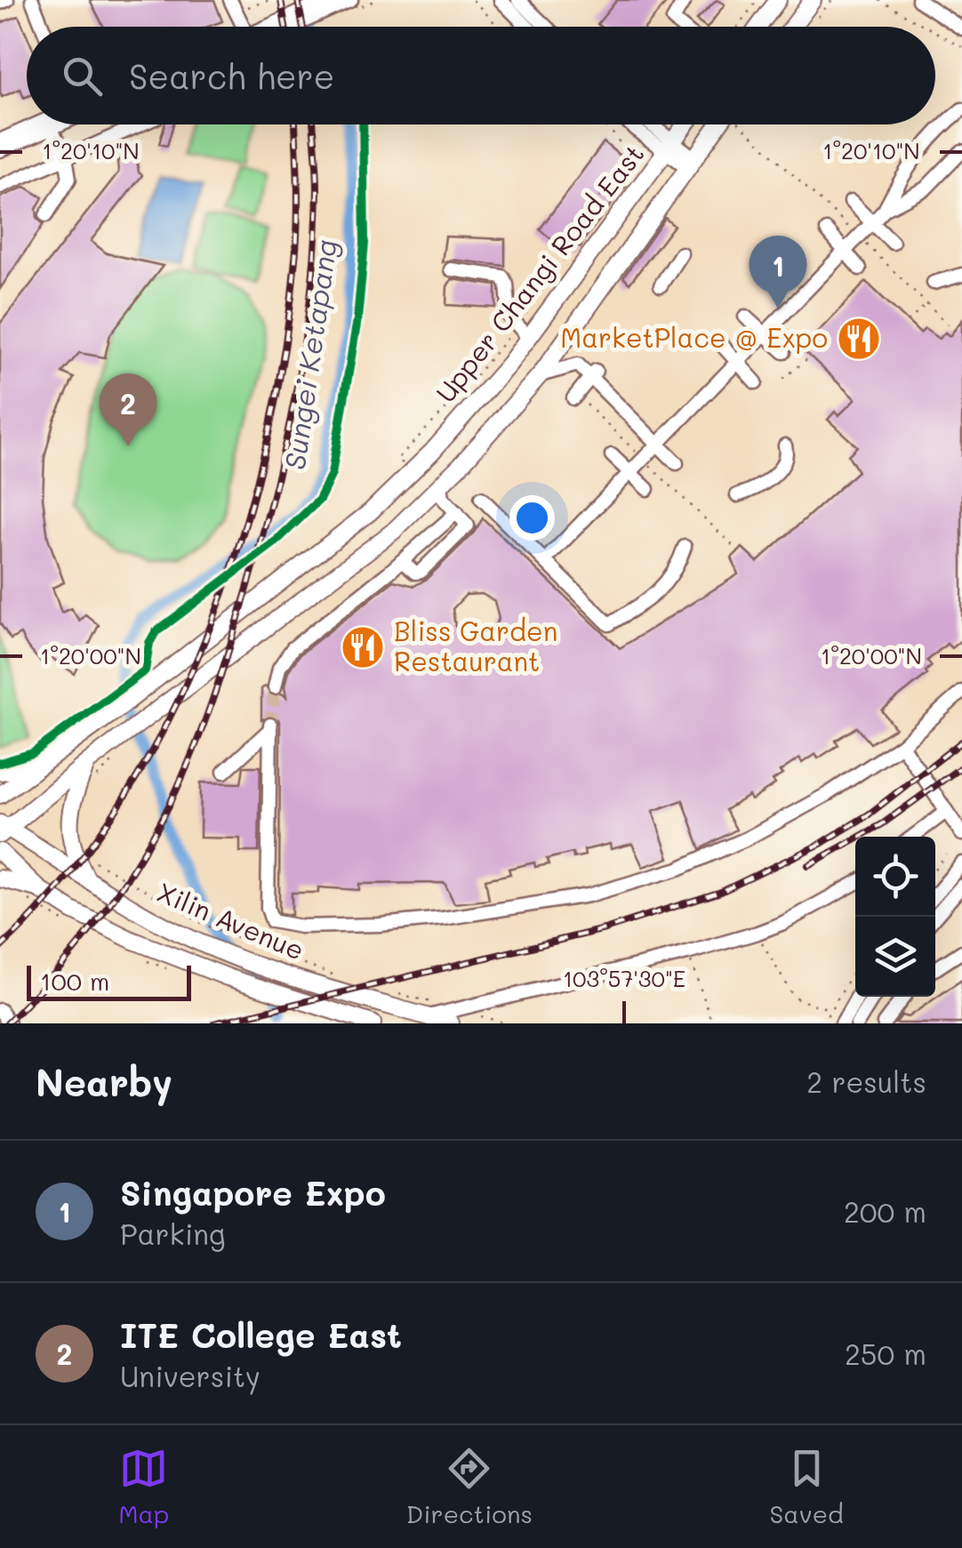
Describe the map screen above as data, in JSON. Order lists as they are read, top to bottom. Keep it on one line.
{"streets":{"main road":["Upper Changi Road East","Xilin Avenue"]},"crossings":[["Upper Changi Road East","Xilin Avenue"]],"water":["Sungei Ketapang"],"places":{"restaurant":["MarketPlace @ Expo","Bliss Garden Restaurant"]},"scale_bar":"100 m","page":{"search":"Search here","pins":["1","2"],"scale":"100 m","heading":["Nearby","2 results"],"list":[{"mark":"1","name":"Singapore Expo","note":"Parking","value":"200 m"},{"mark":"2","name":"ITE College East","note":"University","value":"250 m"}],"nav":["Map","Directions","Saved"]},"coordinates":["1°20'10\"N","1°20'00\"N","103°57'30\"E"]}
